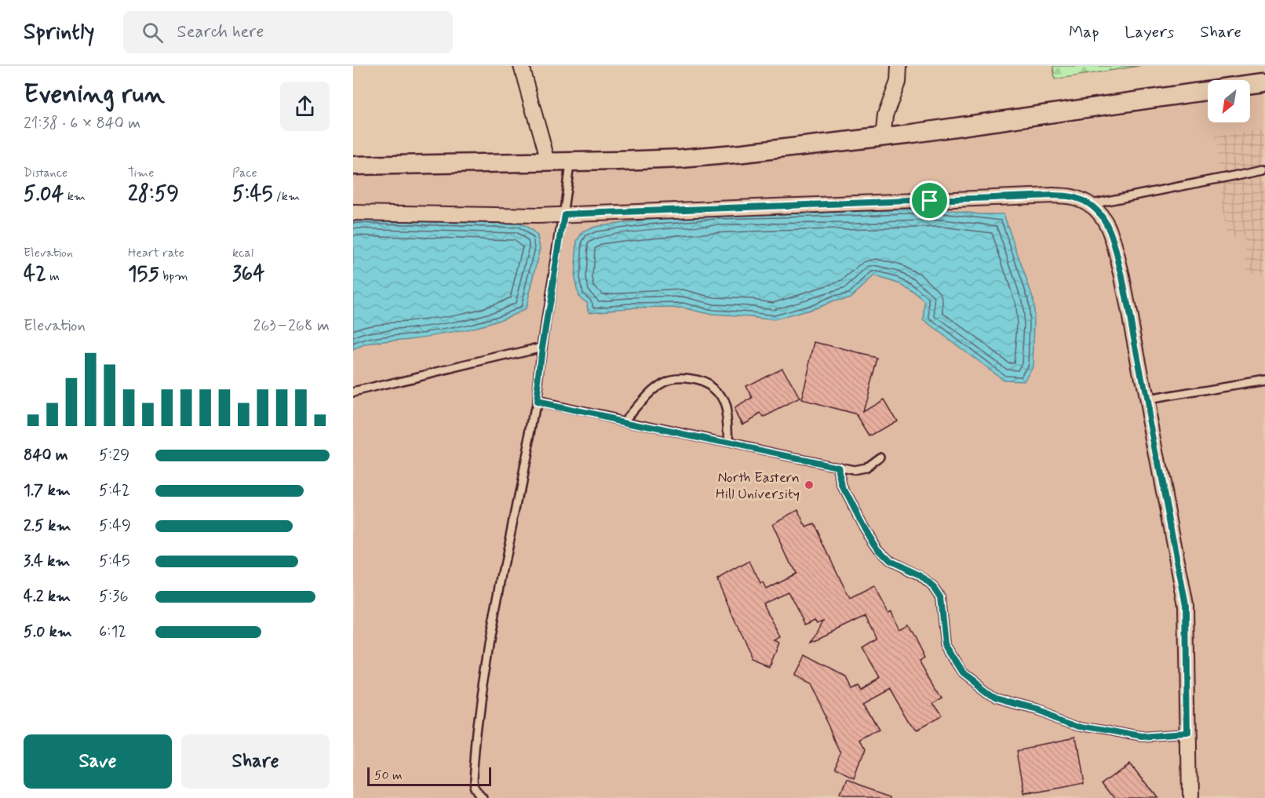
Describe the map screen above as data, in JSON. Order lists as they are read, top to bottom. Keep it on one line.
{"places":["North Eastern Hill University"],"scale_bar":"50 m","north":"bottom left","page":{"header":"Sprintly","search":"Search here","nav":["Map","Layers","Share"],"heading":["Evening run","21:38 · 6 × 840 m"],"stats":[["Distance","5.04 km"],["Time","28:59"],["Pace","5:45 /km"],["Elevation","42 m"],["Heart rate","155 bpm"],["kcal","364"]],"chart":["Elevation","263–268 m"],"list":[{"name":"840 m","note":"5:29"},{"name":"1.7 km","note":"5:42"},{"name":"2.5 km","note":"5:49"},{"name":"3.4 km","note":"5:45"},{"name":"4.2 km","note":"5:36"},{"name":"5.0 km","note":"6:12"}],"buttons":["Save","Share"],"scale":"50 m"}}
